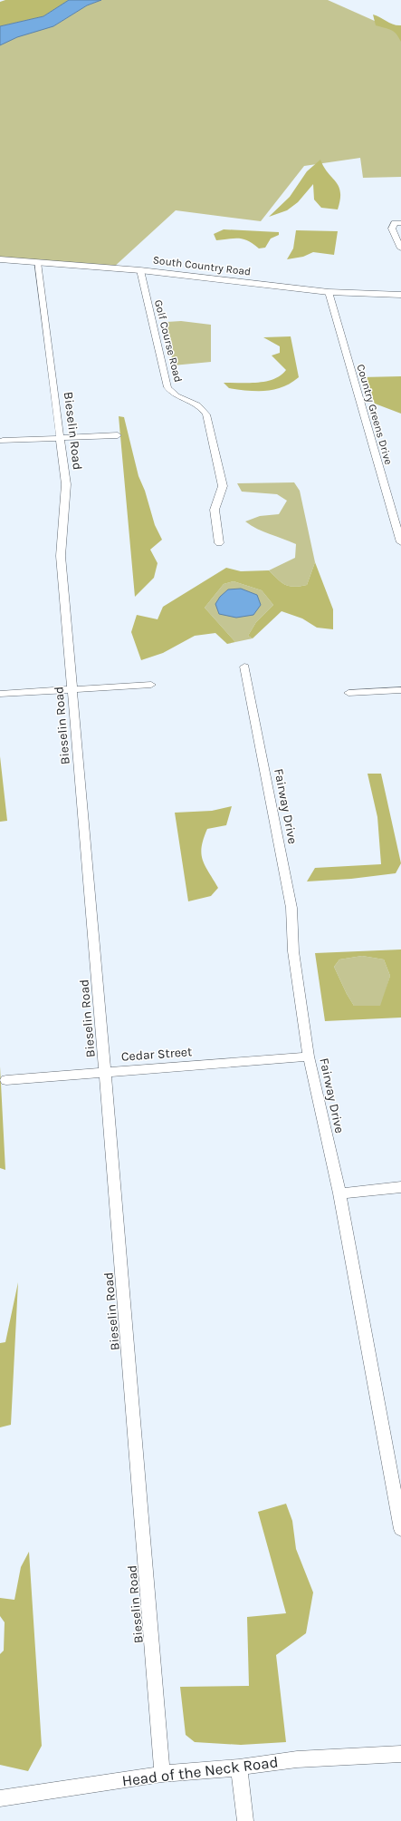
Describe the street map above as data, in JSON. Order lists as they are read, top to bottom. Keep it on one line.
{"streets":{"main road":["South Country Road"],"street":["Golf Course Road","Country Greens Drive","Bieselin Road","Fairway Drive","Cedar Street","Head of the Neck Road"]},"crossings":[["South Country Road","Golf Course Road"],["South Country Road","Country Greens Drive"],["South Country Road","Bieselin Road"],["Bieselin Road","Cedar Street"],["Bieselin Road","Head of the Neck Road"],["Fairway Drive","Cedar Street"]]}
